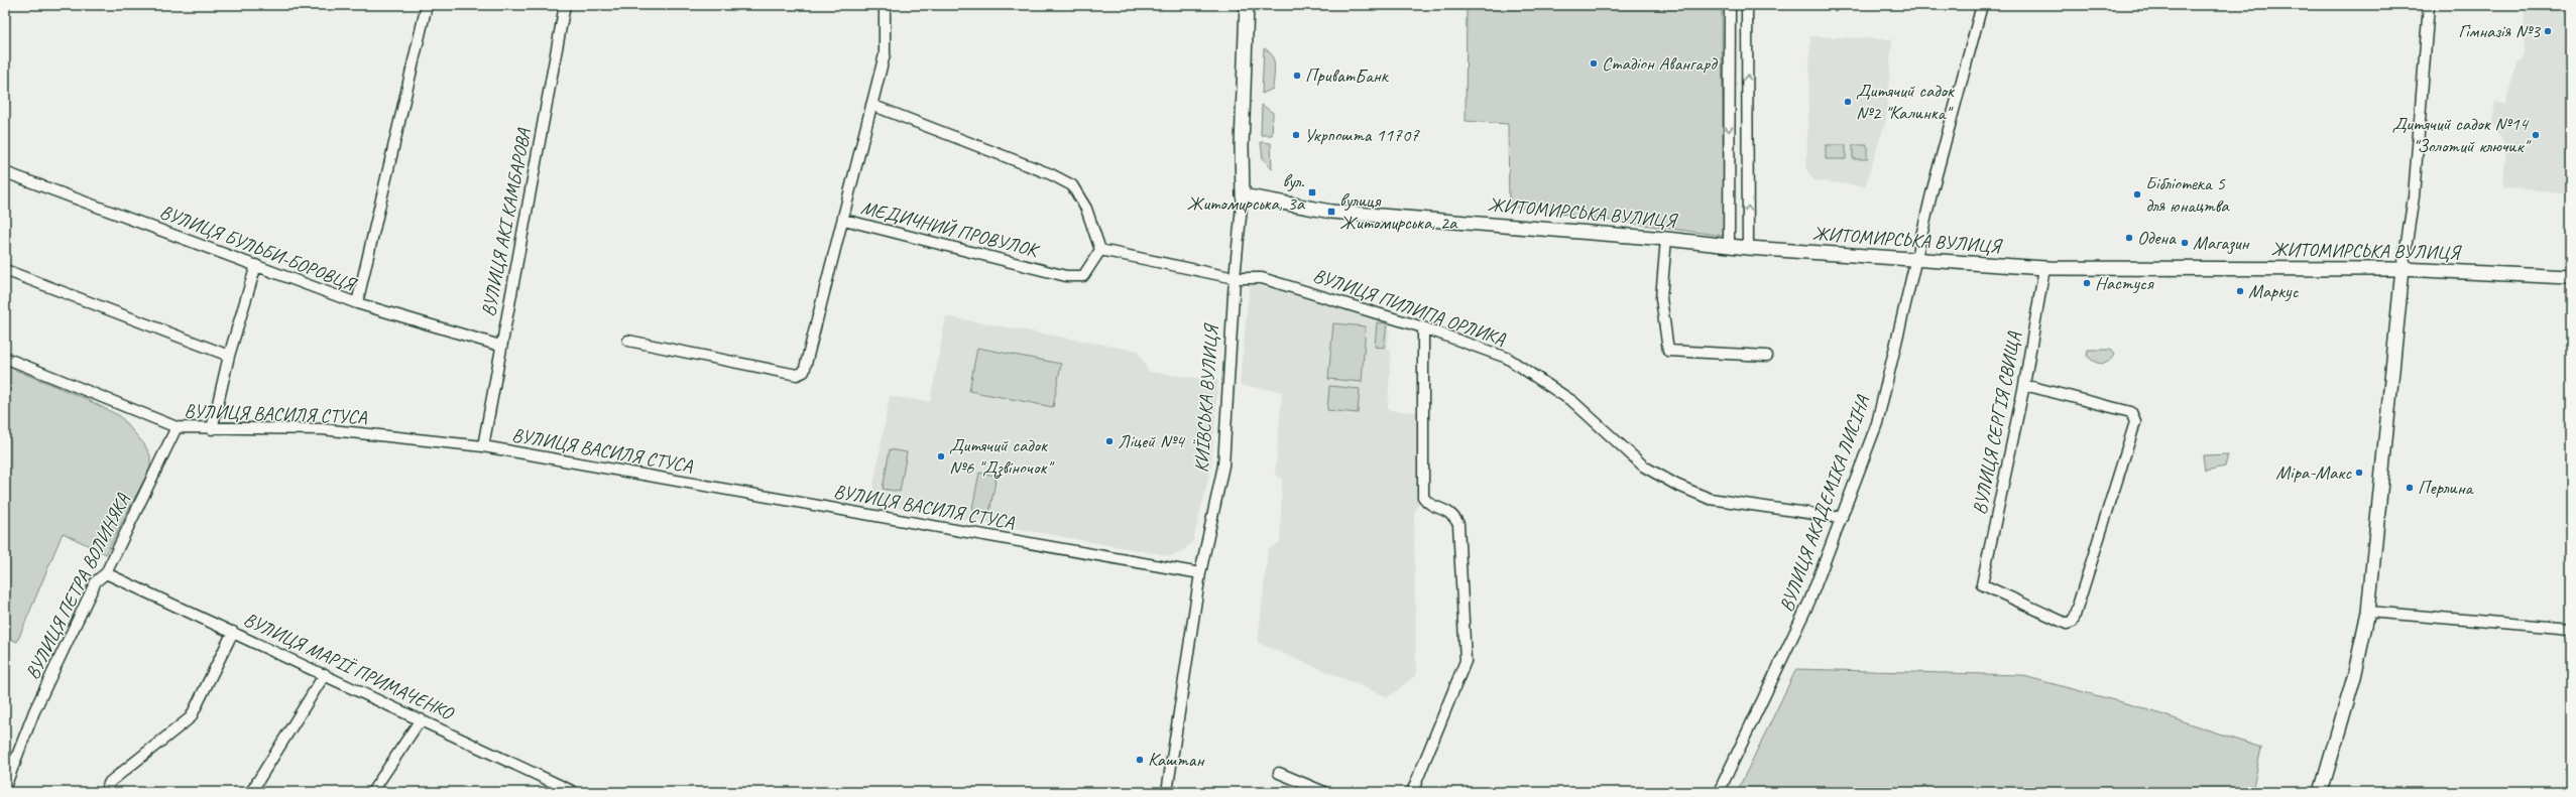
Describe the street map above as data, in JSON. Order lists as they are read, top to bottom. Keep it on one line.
{"streets":{"main road":["ЖИТОМИРСЬКА ВУЛИЦЯ","КИЇВСЬКА ВУЛИЦЯ"],"street":["ВУЛИЦЯ АКІ КАМБАРОВА","МЕДИЧНИЙ ПРОВУЛОК","ВУЛИЦЯ БУЛЬБИ-БОРОВЦЯ","ВУЛИЦЯ ПИЛИПА ОРЛИКА","ВУЛИЦЯ ВАСИЛЯ СТУСА","ВУЛИЦЯ СЕРГІЯ СВИЩА","ВУЛИЦЯ АКАДЕМІКА ЛИСІНА","ВУЛИЦЯ ПЕТРА ВОЛИНЯКА","ВУЛИЦЯ МАРІЇ ПРИМАЧЕНКО"]},"crossings":[["ЖИТОМИРСЬКА ВУЛИЦЯ","КИЇВСЬКА ВУЛИЦЯ"],["ЖИТОМИРСЬКА ВУЛИЦЯ","ВУЛИЦЯ СЕРГІЯ СВИЩА"],["ЖИТОМИРСЬКА ВУЛИЦЯ","ВУЛИЦЯ АКАДЕМІКА ЛИСІНА"],["ВУЛИЦЯ АКІ КАМБАРОВА","ВУЛИЦЯ БУЛЬБИ-БОРОВЦЯ"],["ВУЛИЦЯ АКІ КАМБАРОВА","ВУЛИЦЯ ВАСИЛЯ СТУСА"],["ВУЛИЦЯ ПИЛИПА ОРЛИКА","КИЇВСЬКА ВУЛИЦЯ"],["ВУЛИЦЯ ПИЛИПА ОРЛИКА","ВУЛИЦЯ АКАДЕМІКА ЛИСІНА"],["КИЇВСЬКА ВУЛИЦЯ","ВУЛИЦЯ ВАСИЛЯ СТУСА"],["ВУЛИЦЯ ВАСИЛЯ СТУСА","ВУЛИЦЯ ПЕТРА ВОЛИНЯКА"],["ВУЛИЦЯ ПЕТРА ВОЛИНЯКА","ВУЛИЦЯ МАРІЇ ПРИМАЧЕНКО"]],"places":{"other":["Гімназія №3","Стадіон Авангард","ПриватБанк","Дитячий садок №2 \"Калинка\"","Укрпошта 11707","Дитячий садок №14 \"Золотий ключик\"","Бібліотека 5 для юнацтва","Одена","Магазин","Настуся","Маркус","Ліцей №4","Дитячий садок №6 \"Дзвіночок\"","Міра-Макс","Перлина","Каштан"],"transit":["вул. Житомирська, 3а","вулиця Житомирська, 2а"]}}
